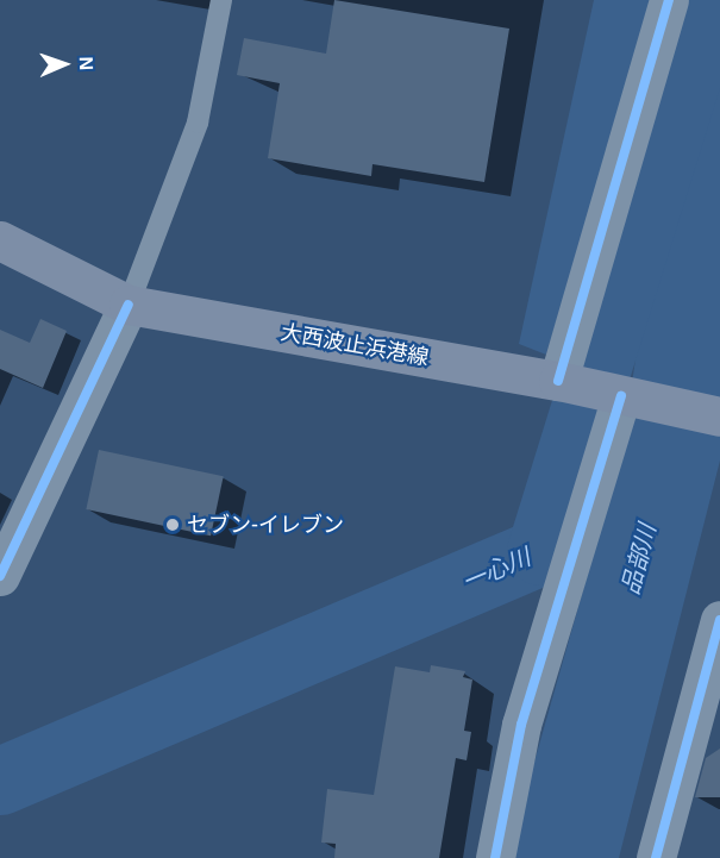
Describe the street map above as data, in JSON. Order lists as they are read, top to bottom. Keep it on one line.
{"streets":{"main road":["大西波止浜港線"]},"water":["品部川","一心川"],"places":["セブン-イレブン"],"north":"right"}
